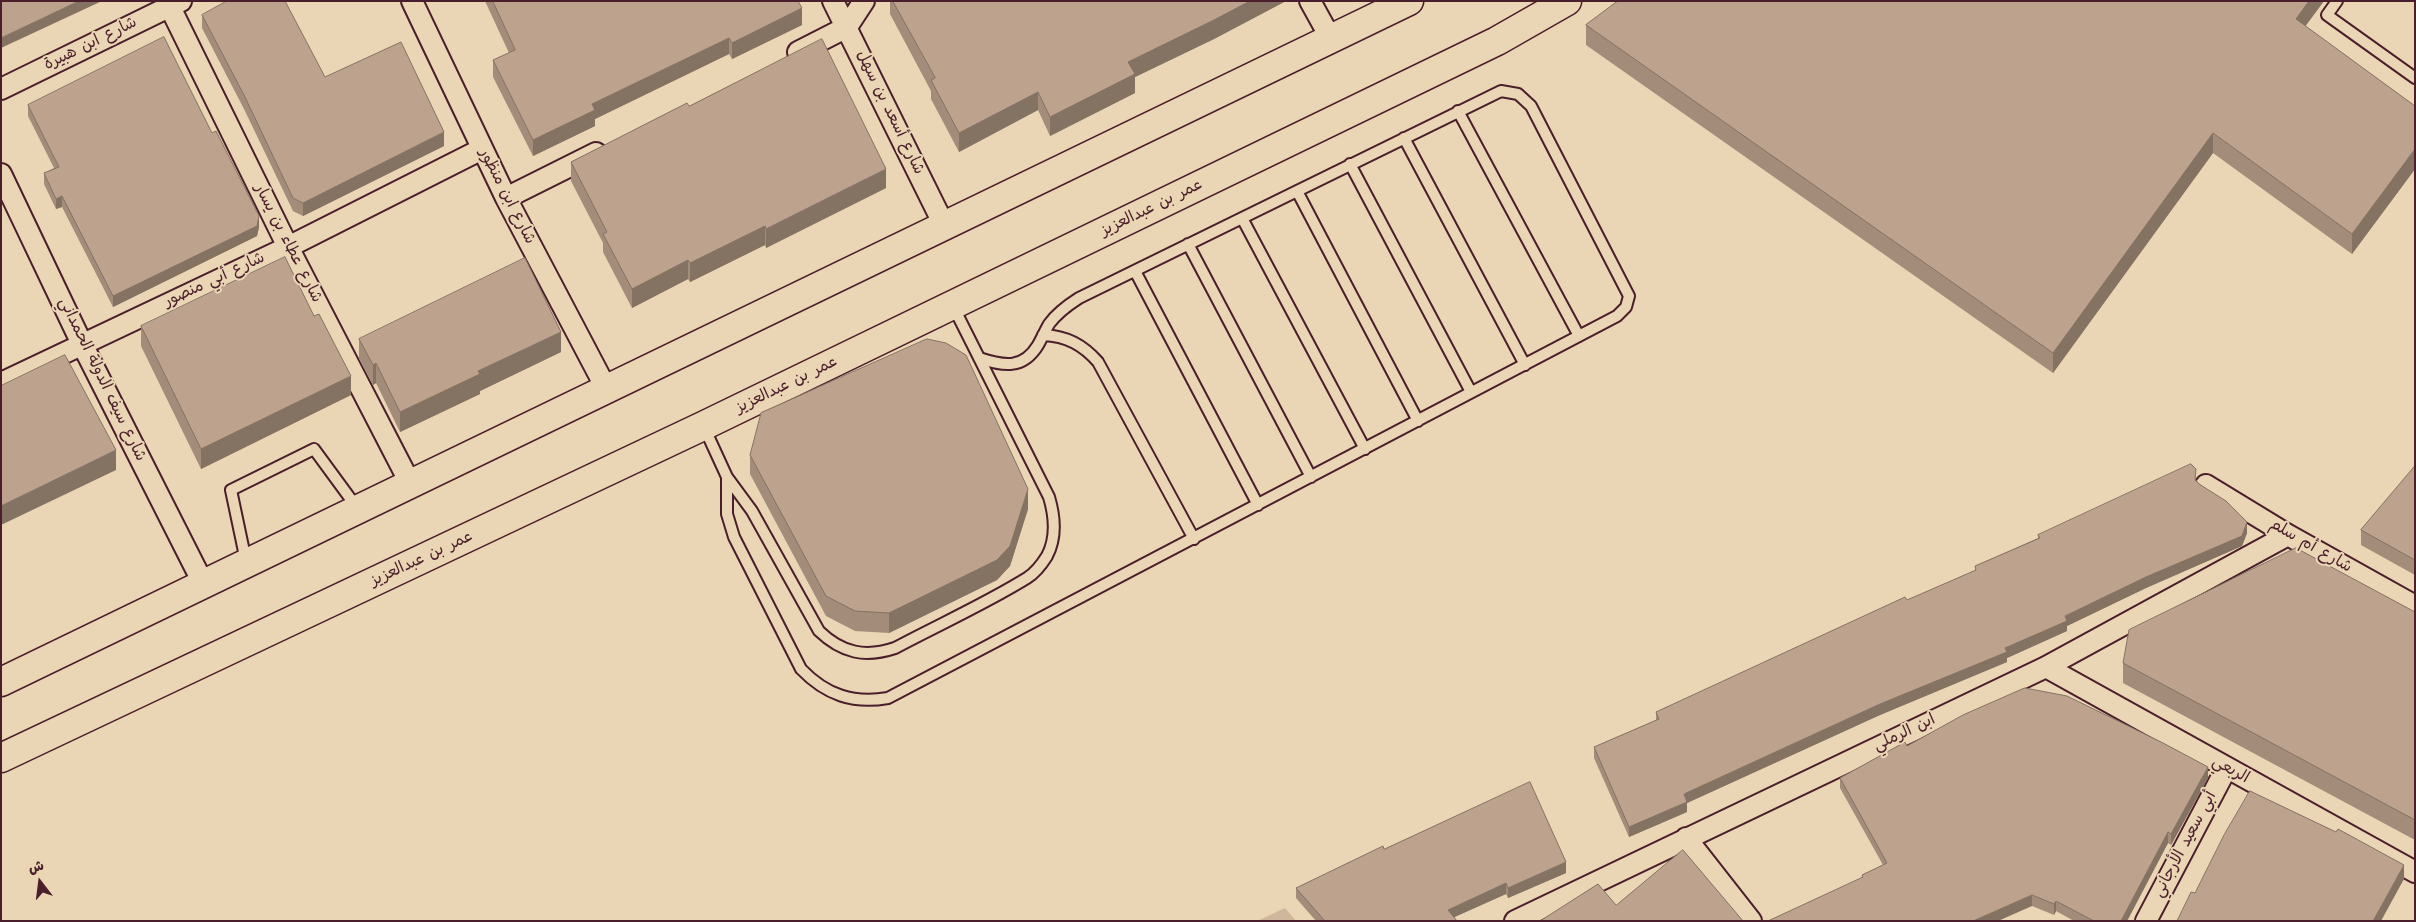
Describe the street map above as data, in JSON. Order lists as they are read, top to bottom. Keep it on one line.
{"streets":{"main road":["عمر بن عبدالعزيز"],"street":["شارع ابن هبيرة","شارع أسعد بن سهل","شارع ابن منظور","شارع عطاء بن يسار","شارع أبي منصور","شارع سيف الدولة الحمداني","شارع أم سلم","ابن الرملي","الربعي","أبي سعيد الأرجاني"]},"crossings":[["شارع ابن هبيرة","شارع عطاء بن يسار"],["شارع ابن منظور","شارع أبي منصور"],["شارع عطاء بن يسار","شارع أبي منصور"],["شارع أبي منصور","شارع سيف الدولة الحمداني"],["شارع أم سلم","ابن الرملي"],["ابن الرملي","الربعي"],["الربعي","أبي سعيد الأرجاني"]],"north":"top"}
